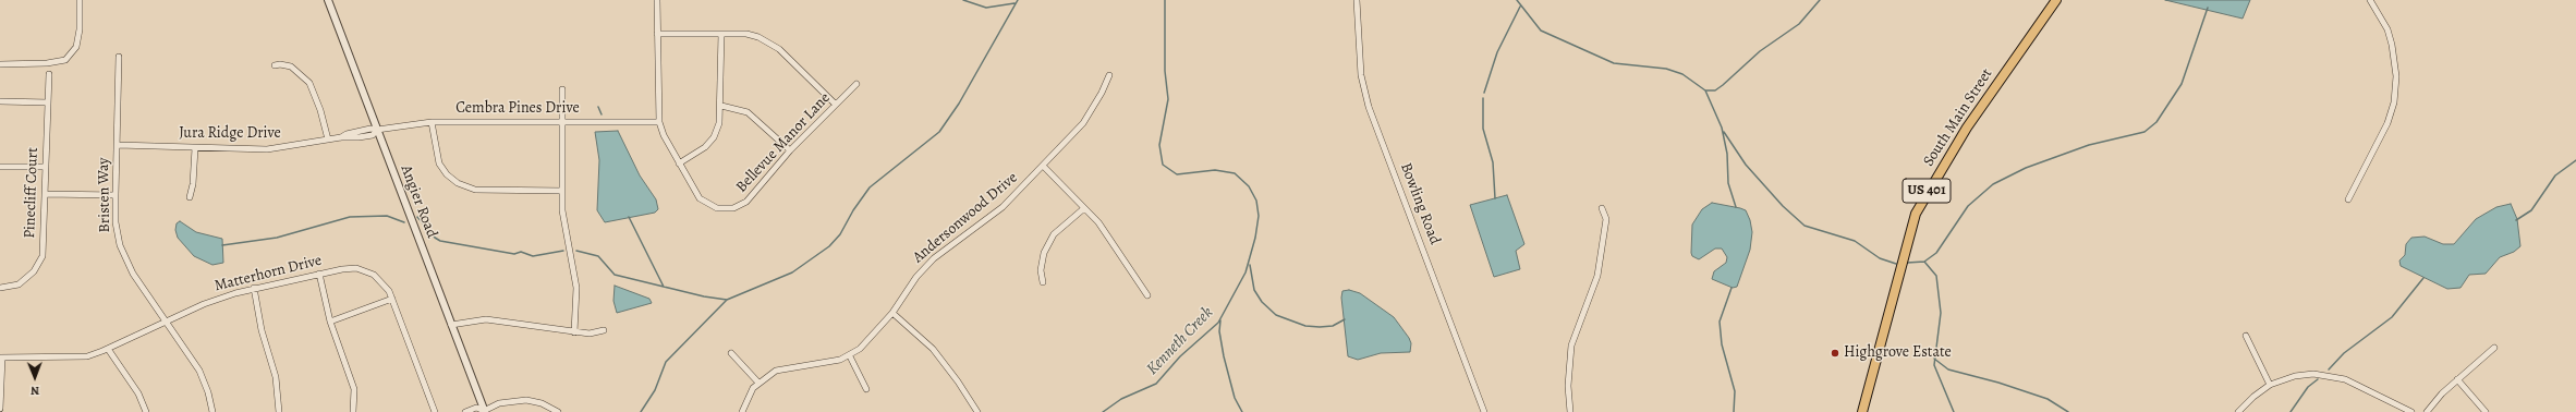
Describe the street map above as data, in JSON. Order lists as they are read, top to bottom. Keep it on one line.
{"streets":{"highway":["South Main Street","US 401"],"street":["Cembra Pines Drive","Jura Ridge Drive","Bellevue Manor Lane","Pinecliff Court","Bristen Way","Angier Road","Bowling Road","Andersonwood Drive","Matterhorn Drive"]},"crossings":[["Cembra Pines Drive","Jura Ridge Drive"],["Cembra Pines Drive","Bellevue Manor Lane"],["Cembra Pines Drive","Angier Road"],["Jura Ridge Drive","Bristen Way"],["Jura Ridge Drive","Angier Road"],["Bristen Way","Matterhorn Drive"]],"water":["Kenneth Creek"],"places":["Highgrove Estate"],"north":"bottom"}
